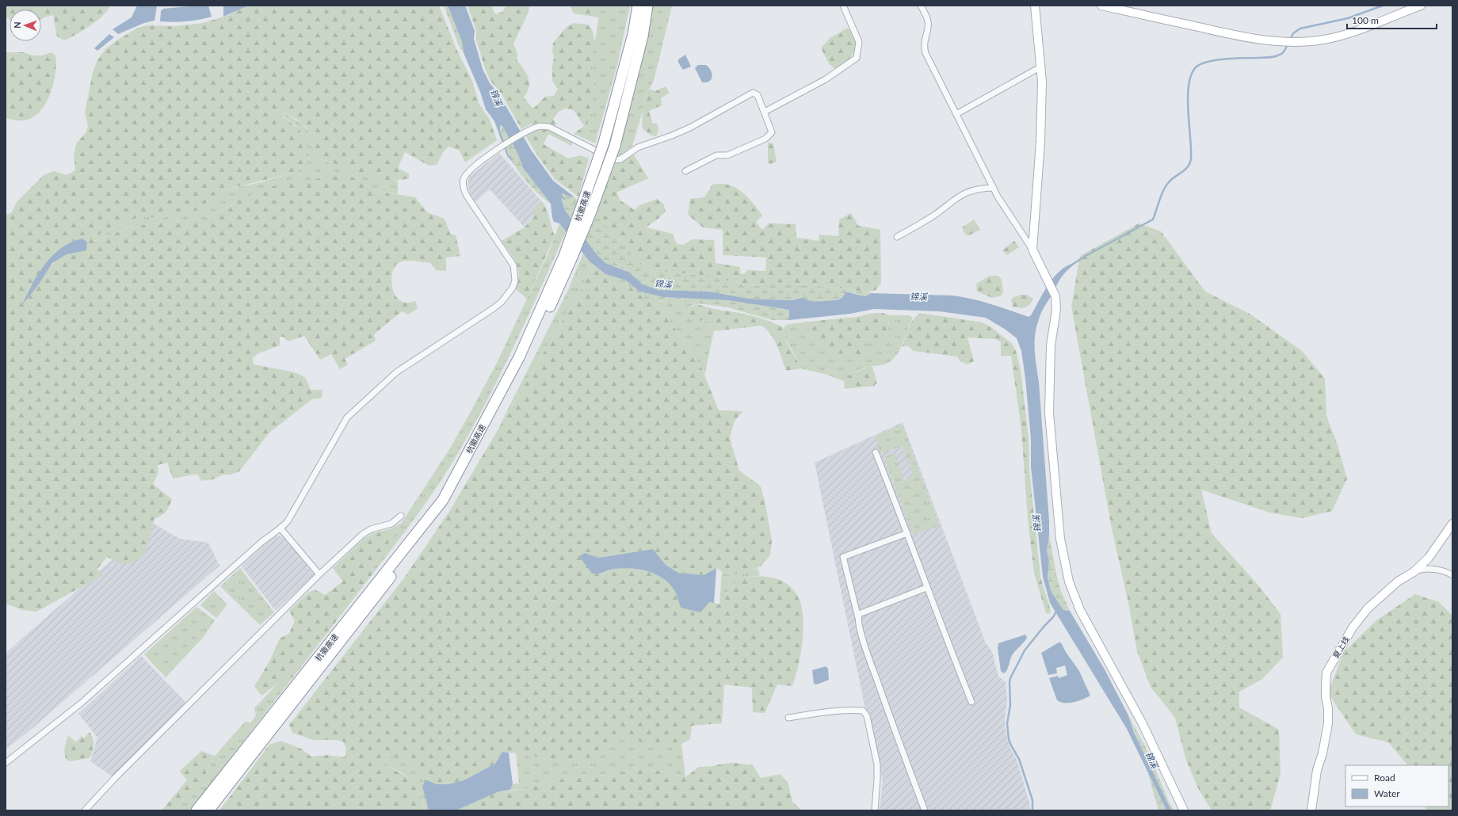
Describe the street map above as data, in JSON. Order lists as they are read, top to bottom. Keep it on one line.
{"streets":{"highway":["杭徽高速"],"street":["夏上线"]},"water":["锦溪"],"legend":["Road","Water"],"scale_bar":"100 m","north":"left"}
